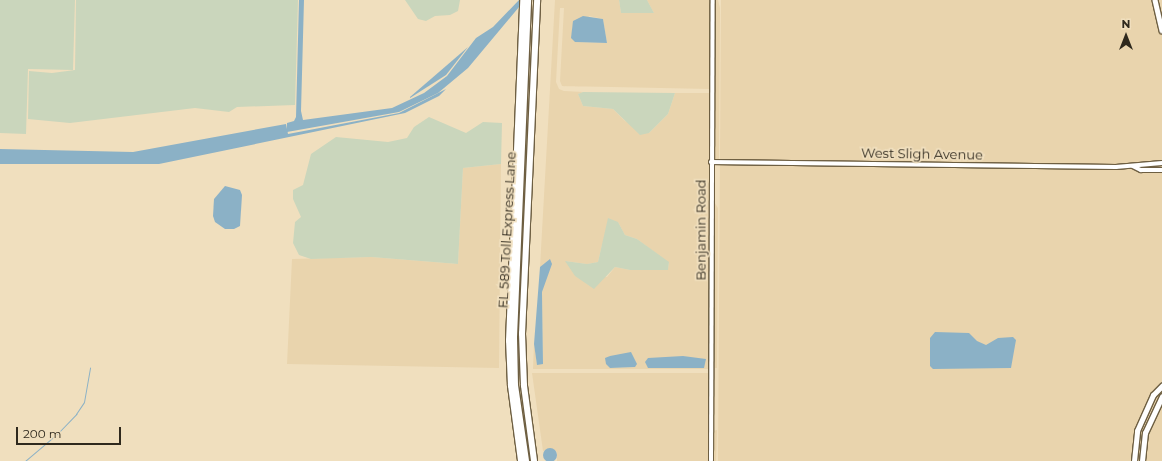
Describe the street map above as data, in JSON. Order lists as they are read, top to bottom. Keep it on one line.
{"streets":{"street":["West Sligh Avenue","Benjamin Road"]},"crossings":[["West Sligh Avenue","Benjamin Road"]],"scale_bar":"200 m","north":"top"}
